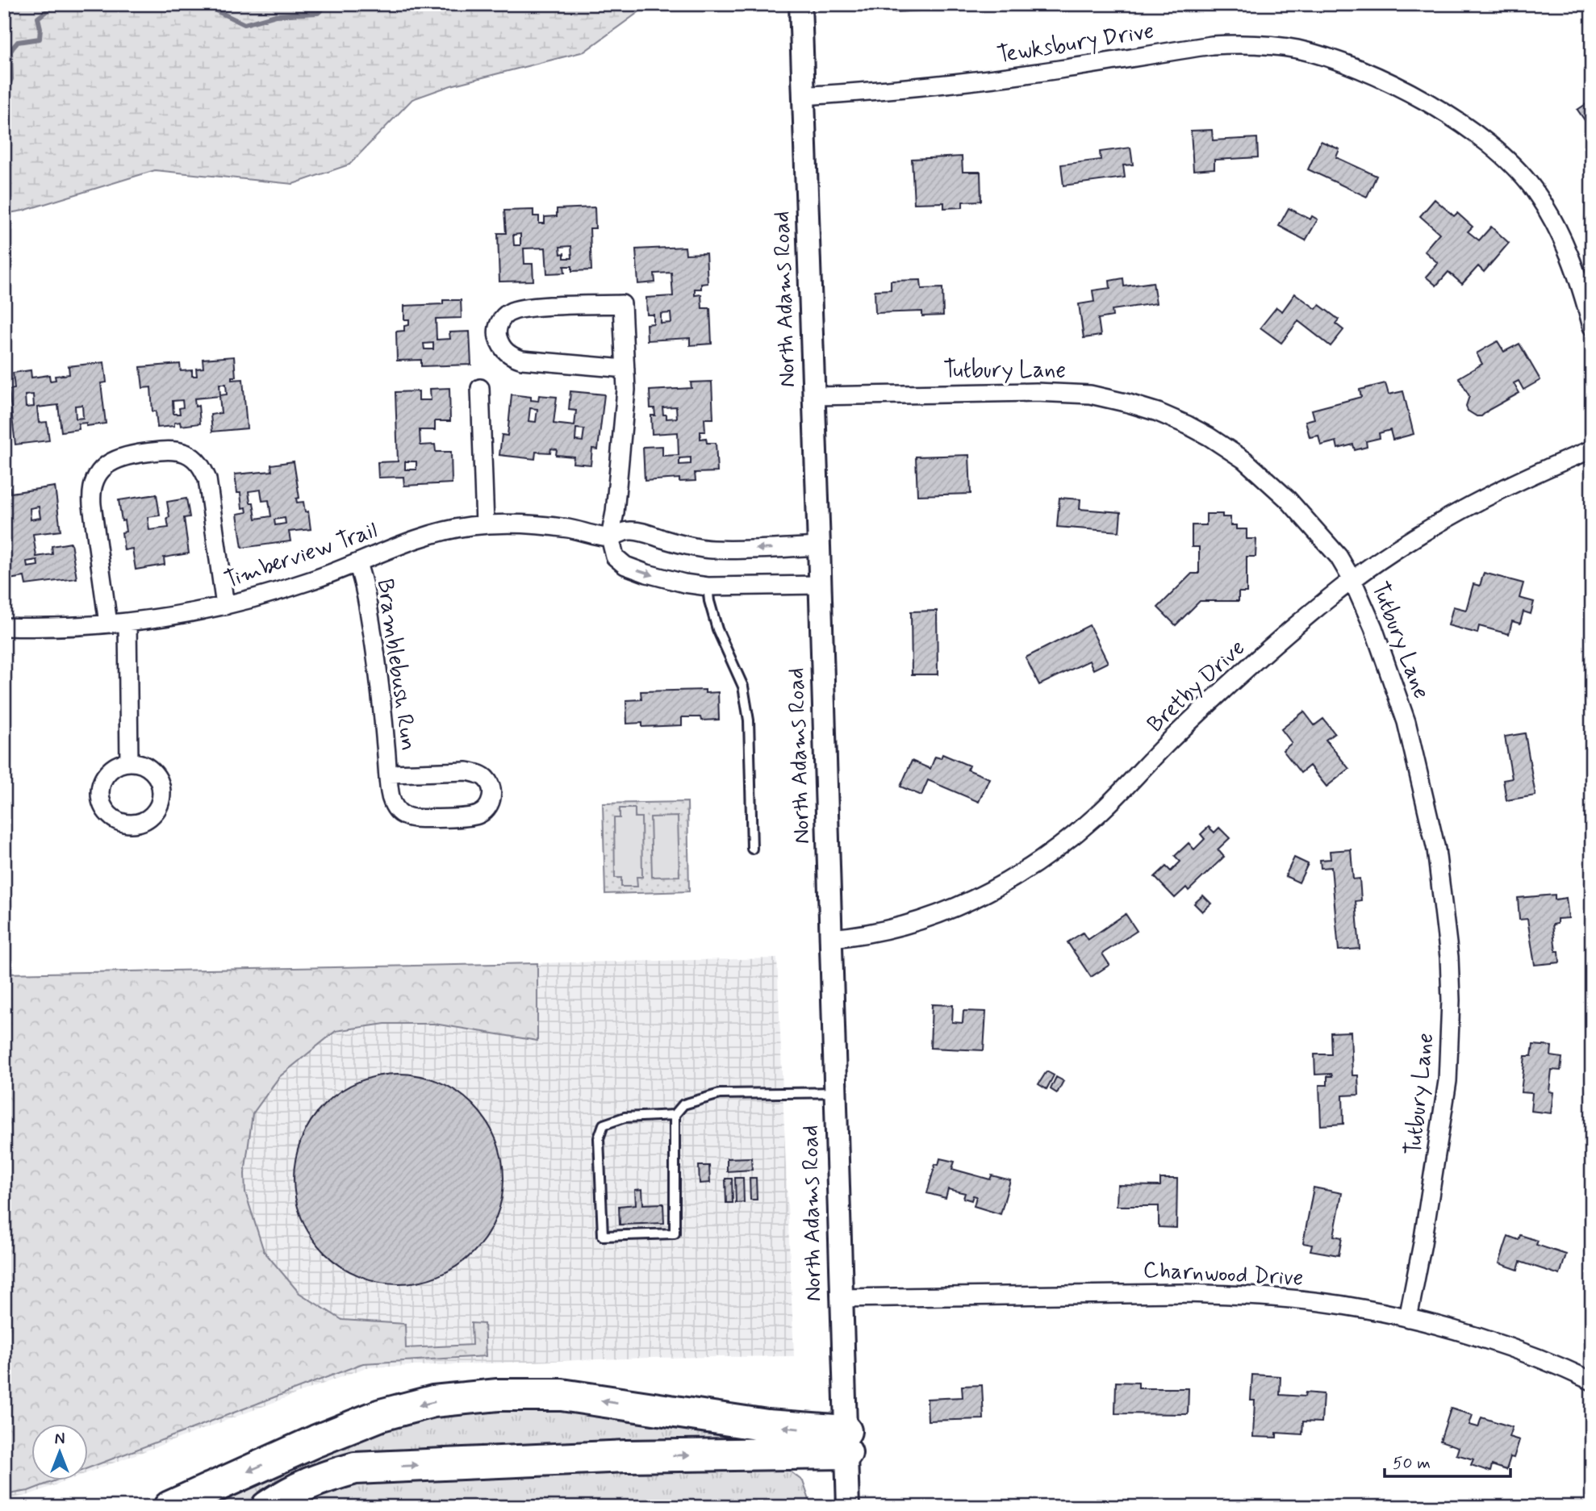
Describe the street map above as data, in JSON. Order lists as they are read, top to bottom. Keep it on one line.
{"streets":{"street":["Tewksbury Drive","North Adams Road","Tutbury Lane","Timberview Trail","Bramblebush Run","Bretby Drive","Charnwood Drive"]},"crossings":[["Tewksbury Drive","North Adams Road"],["North Adams Road","Tutbury Lane"],["North Adams Road","Timberview Trail"],["North Adams Road","Bretby Drive"],["North Adams Road","Charnwood Drive"],["Tutbury Lane","Bretby Drive"],["Tutbury Lane","Charnwood Drive"],["Timberview Trail","Bramblebush Run"]],"scale_bar":"50 m","north":"top"}
